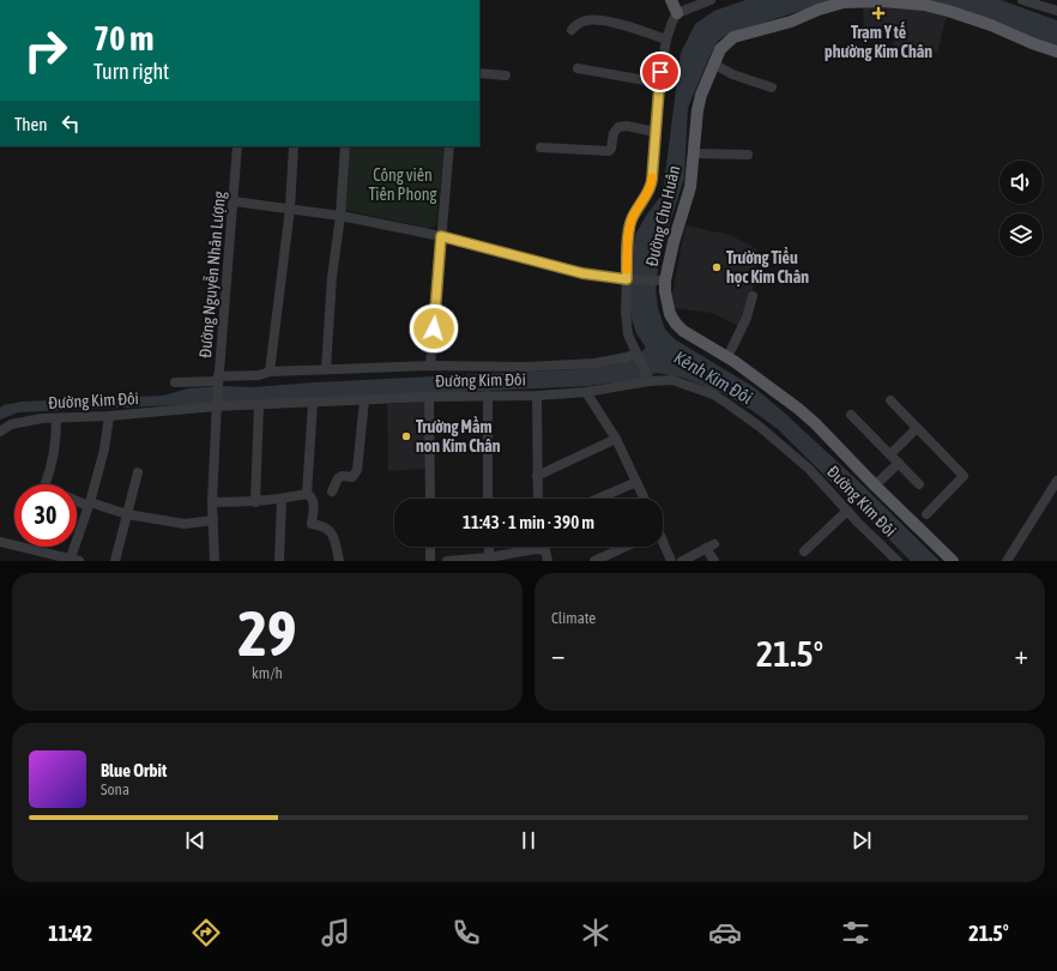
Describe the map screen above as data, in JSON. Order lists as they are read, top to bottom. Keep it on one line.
{"streets":{"main road":["Đường Chu Huân"],"street":["Đường Nguyễn Nhân Lượng","Đường Kim Đôi"]},"crossings":[["Đường Nguyễn Nhân Lượng","Đường Kim Đôi"]],"water":["Kênh Kim Đôi"],"parks":["Công viên Tiên Phong"],"places":{"health":["Trạm Y tế phường Kim Chân"],"other":["Trường Tiểu học Kim Chân","Trường Mầm non Kim Chân"]},"page":{"turn":["70 m","Turn right"],"then":"Then","limit":"30","trip":"11:43 · 1 min · 390 m","tile":[["29","km/h"],"Climate"],"heat":["−","21.5°","+"],"song":["Blue Orbit","Sona"],"tabs":["11:42","21.5°"]}}
